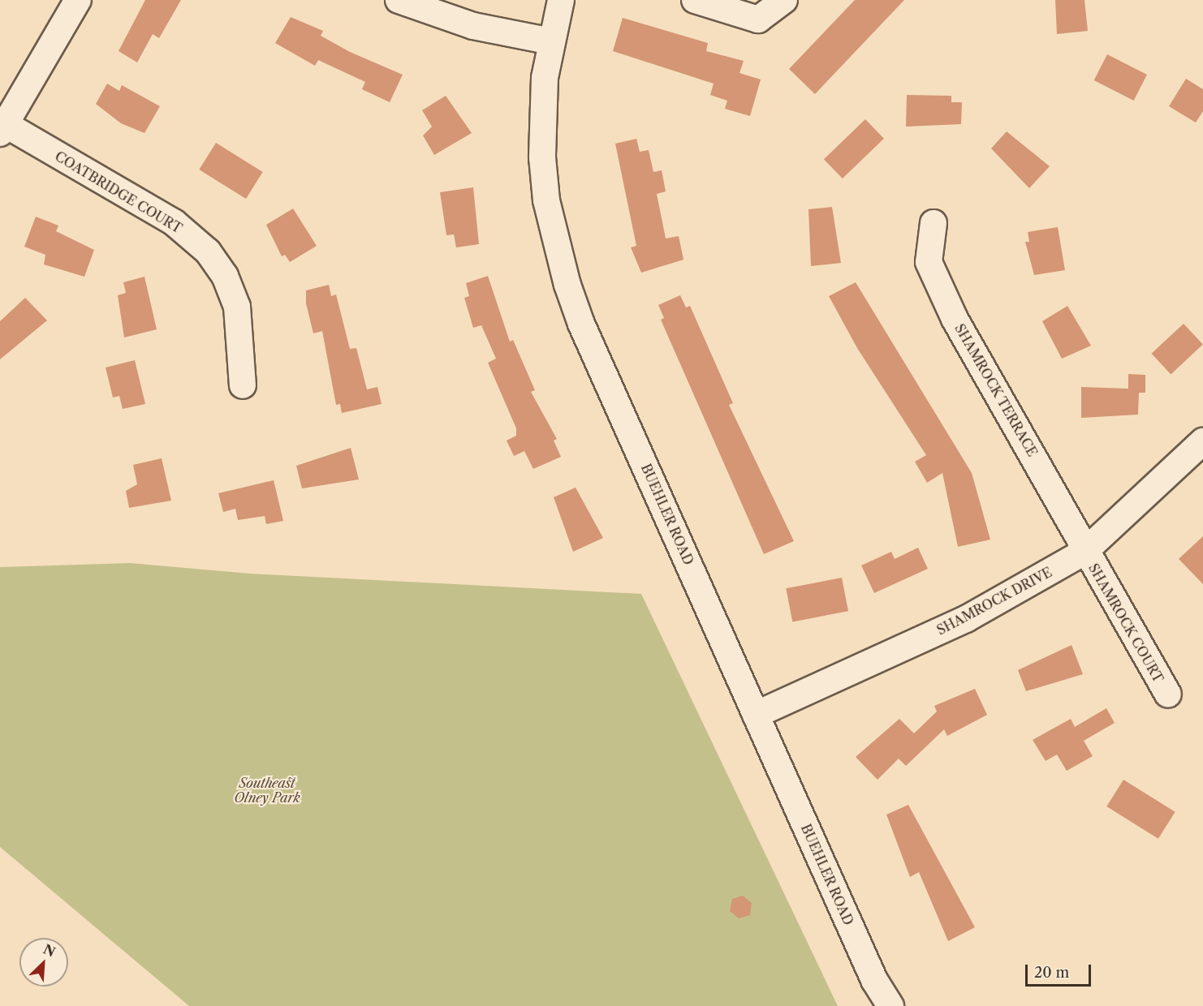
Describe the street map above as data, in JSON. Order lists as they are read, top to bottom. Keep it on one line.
{"streets":{"street":["COATBRIDGE COURT","SHAMROCK TERRACE","BUEHLER ROAD","SHAMROCK DRIVE","SHAMROCK COURT"]},"crossings":[["SHAMROCK TERRACE","SHAMROCK DRIVE"],["SHAMROCK TERRACE","SHAMROCK COURT"],["BUEHLER ROAD","SHAMROCK DRIVE"],["SHAMROCK DRIVE","SHAMROCK COURT"]],"parks":["Southeast Olney Park"],"scale_bar":"20 m","north":"top right"}
